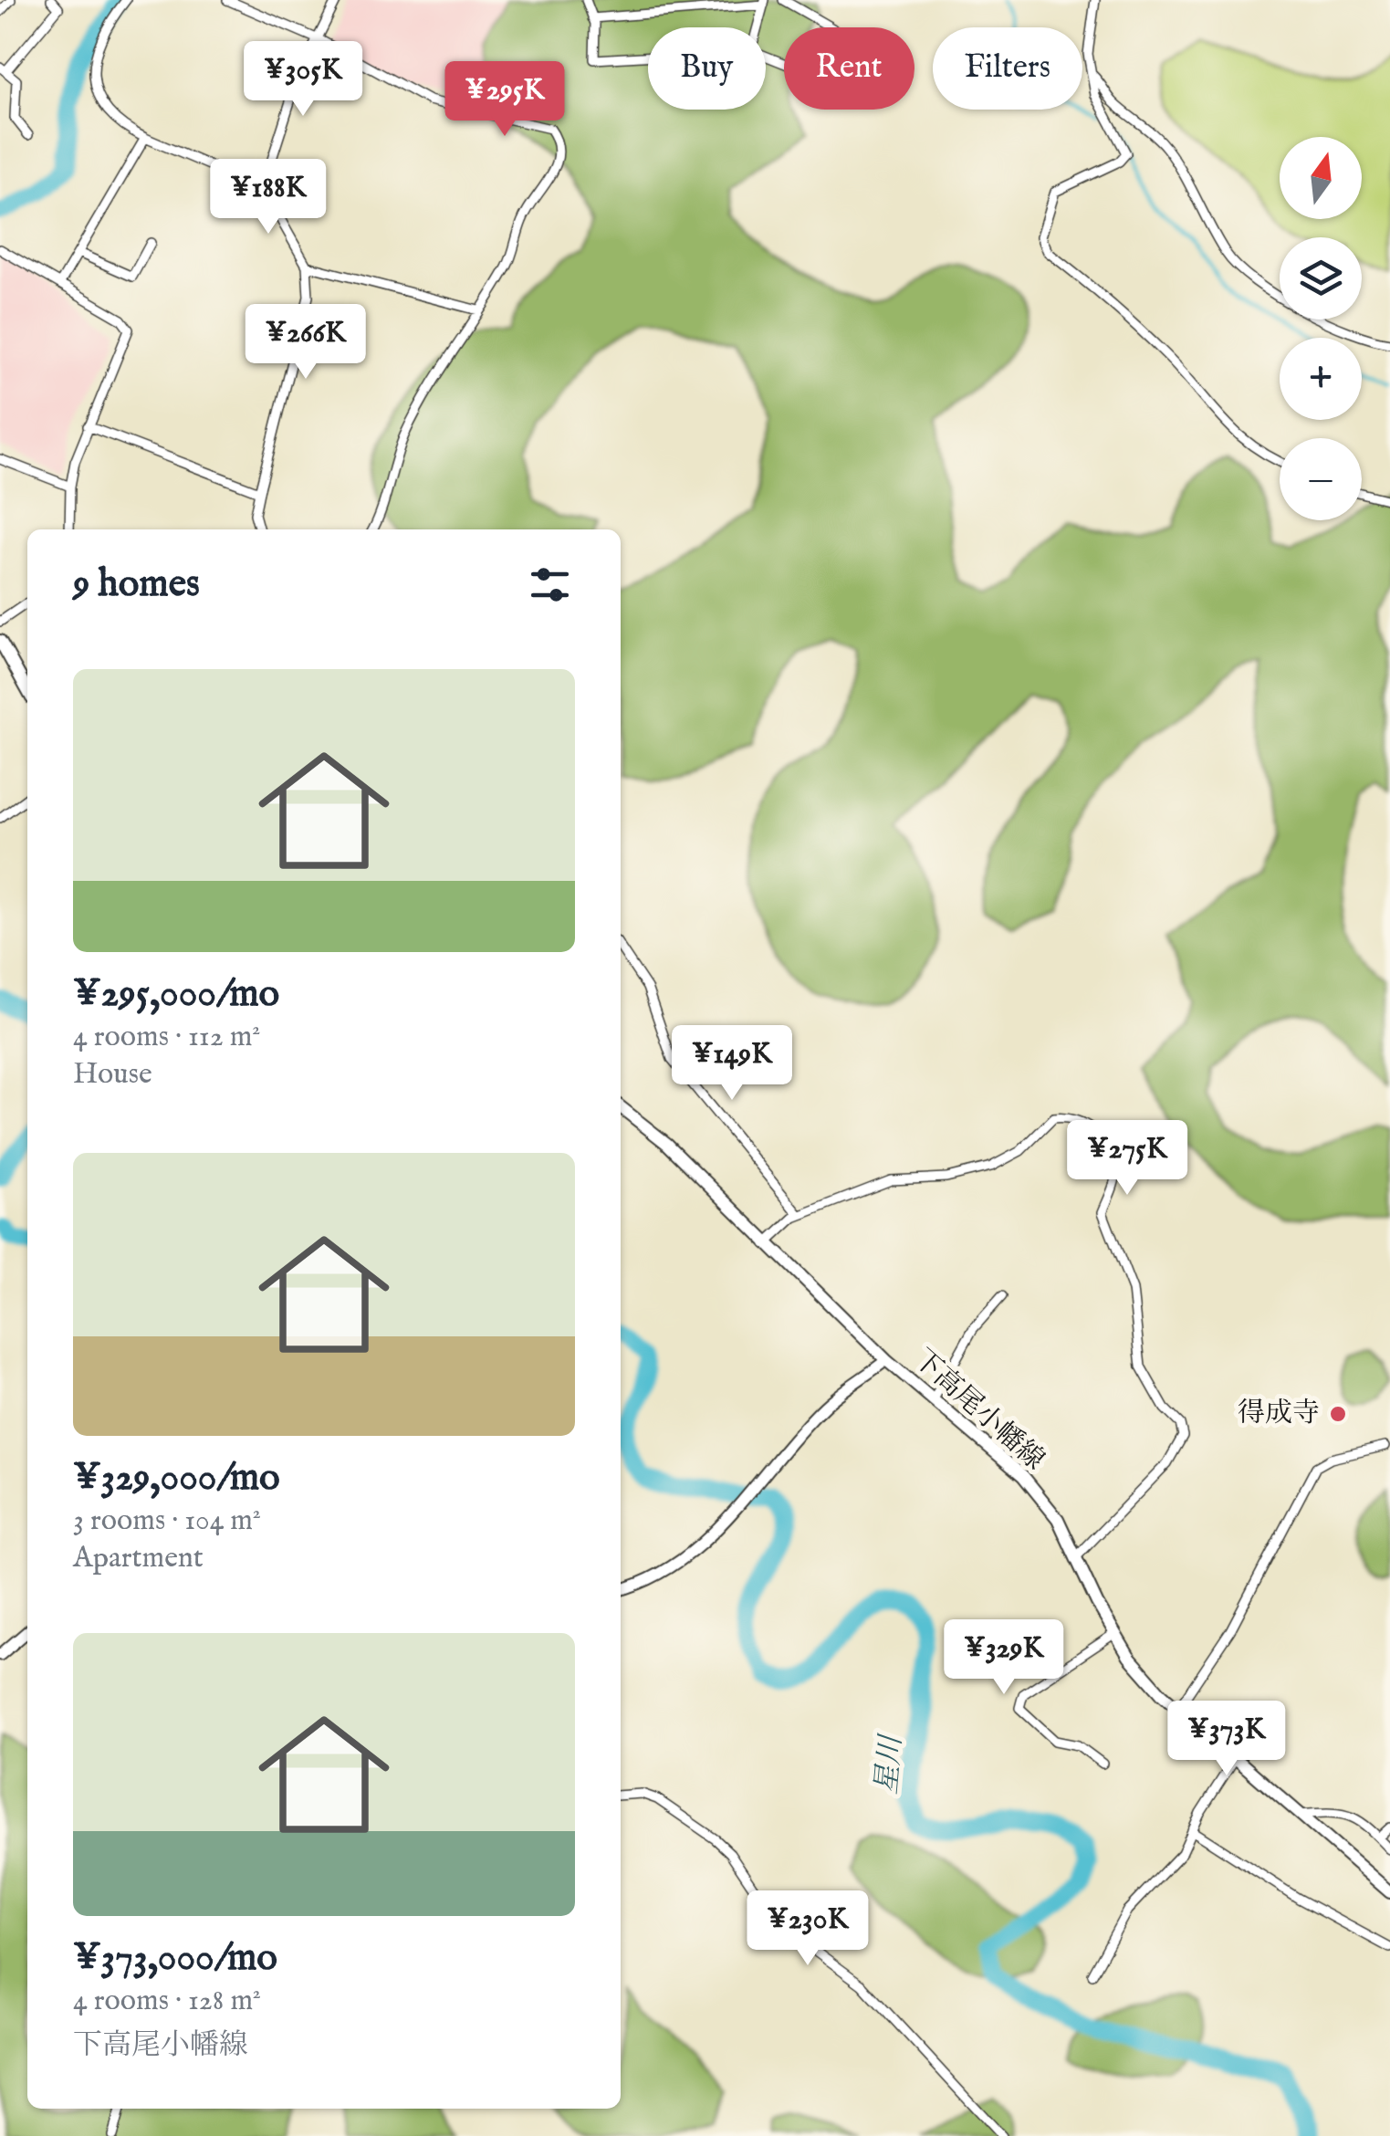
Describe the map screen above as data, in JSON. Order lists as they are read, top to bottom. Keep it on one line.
{"streets":{"main road":["下高尾小幡線"]},"water":["星川"],"places":["得成寺"],"north":"top","page":{"chip":["Buy","Rent","Filters"],"price":["¥305K","¥295K","¥188K","¥266K","¥149K","¥275K","¥329K","¥373K","¥230K"],"map_buttons":["+","−"],"heading":"9 homes","list":[{"name":"¥295,000/mo","note":"4 rooms · 112 m² · House"},{"name":"¥329,000/mo","note":"3 rooms · 104 m² · Apartment"},{"name":"¥373,000/mo","note":"4 rooms · 128 m² · 下高尾小幡線"}]}}
